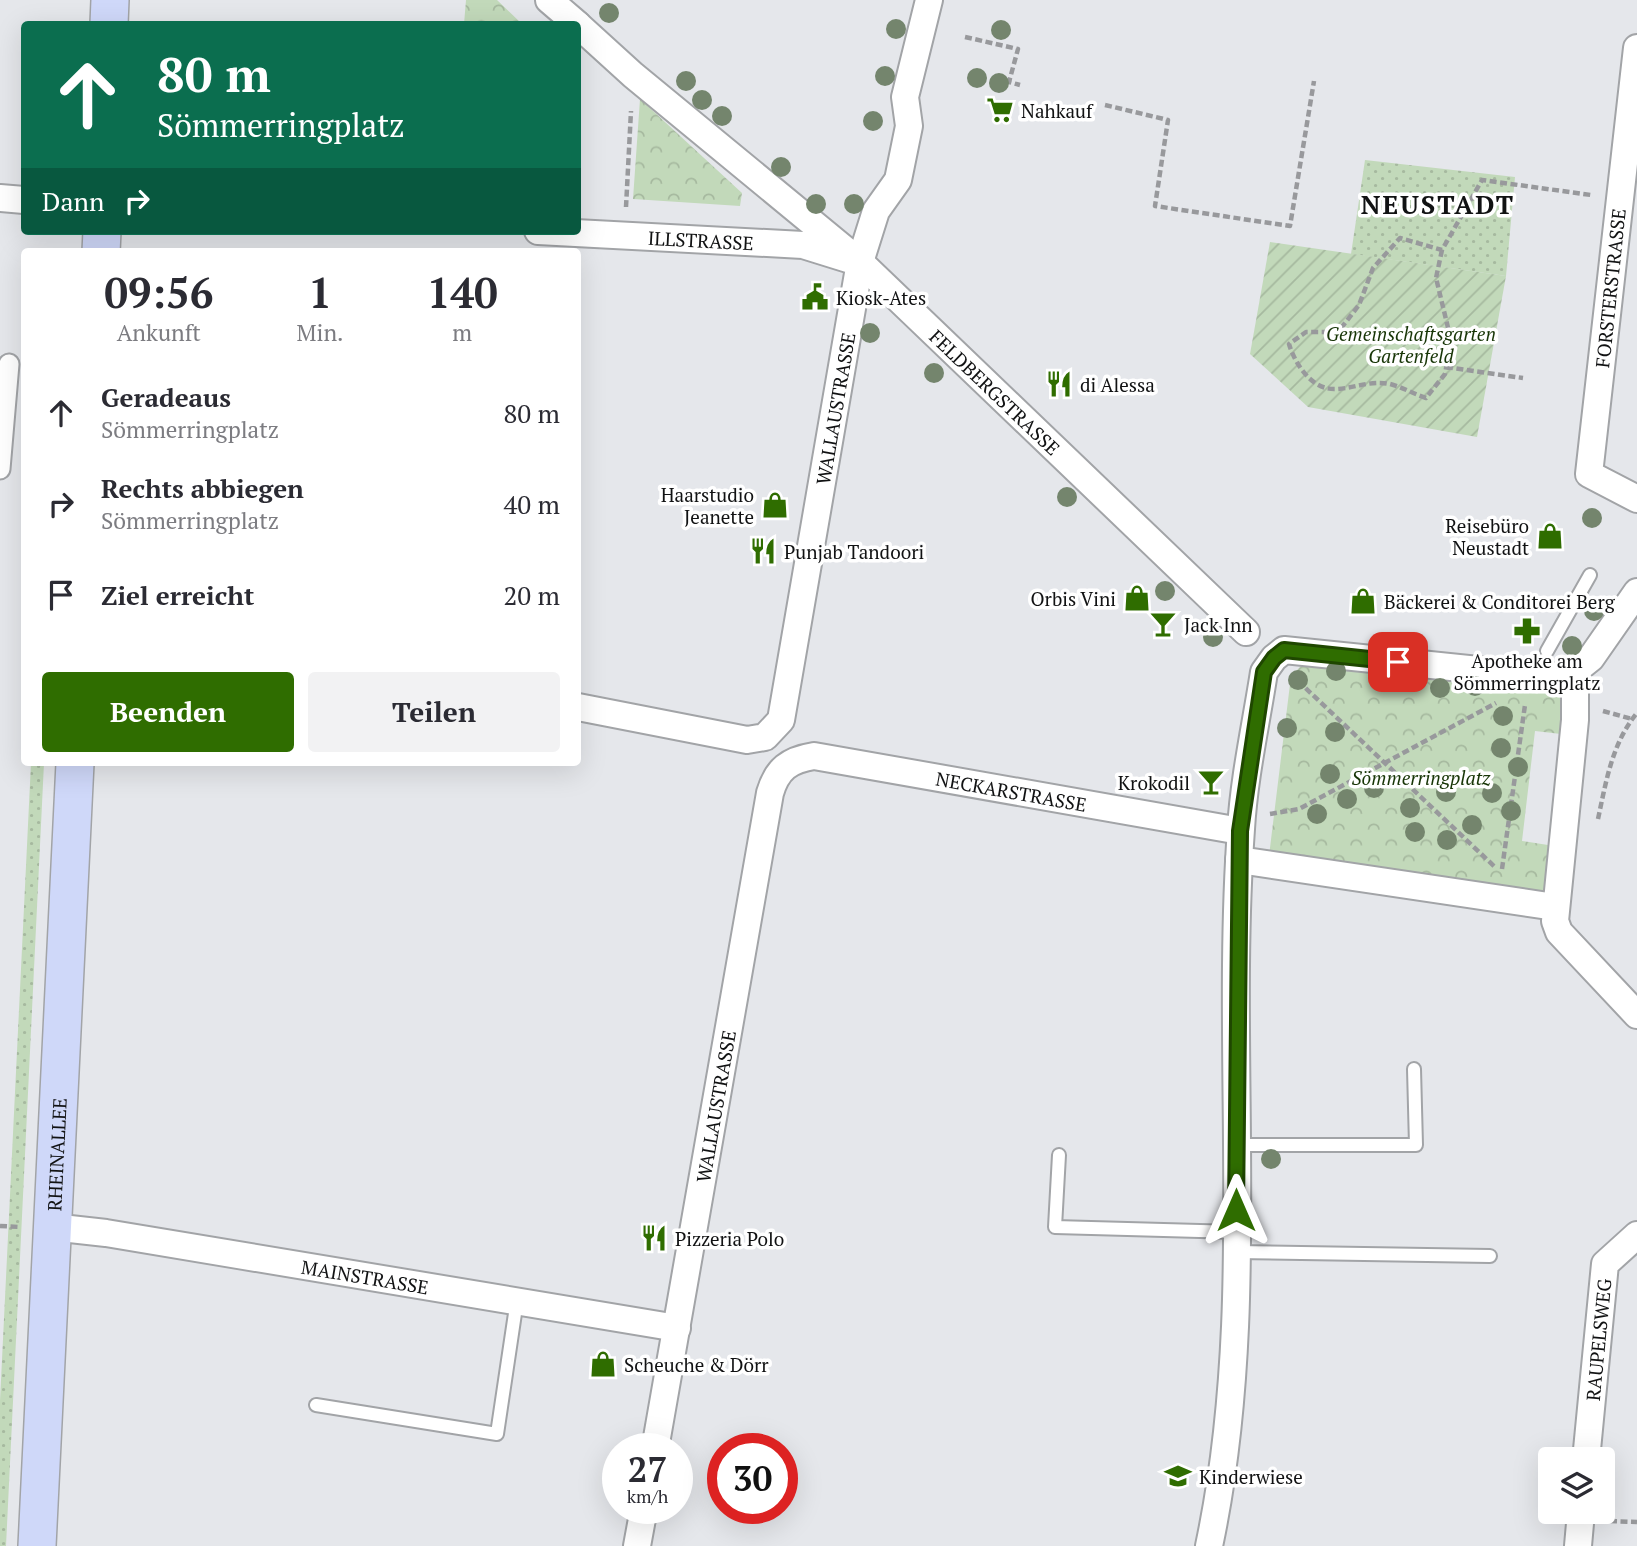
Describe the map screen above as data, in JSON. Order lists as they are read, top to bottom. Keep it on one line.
{"streets":{"main road":["RHEINALLEE"],"street":["ILLSTRASSE","FORSTERSTRASSE","FELDBERGSTRASSE","WALLAUSTRASSE","NECKARSTRASSE","MAINSTRASSE","RAUPELSWEG"]},"crossings":[["ILLSTRASSE","FELDBERGSTRASSE"],["ILLSTRASSE","WALLAUSTRASSE"],["FELDBERGSTRASSE","WALLAUSTRASSE"],["WALLAUSTRASSE","NECKARSTRASSE"],["WALLAUSTRASSE","MAINSTRASSE"],["RHEINALLEE","MAINSTRASSE"]],"districts":["NEUSTADT"],"parks":["Gemeinschaftsgarten Gartenfeld","Sömmerringplatz"],"places":{"supermarket":["Nahkauf"],"public building":["Kiosk-Ates"],"restaurant":["di Alessa","Punjab Tandoori","Pizzeria Polo"],"shop":["Haarstudio Jeanette","Reisebüro Neustadt","Orbis Vini","Bäckerei & Conditorei Berg","Scheuche & Dörr"],"bar":["Jack Inn","Krokodil"],"pharmacy":["Apotheke am Sömmerringplatz"],"school or university":["Kinderwiese"]},"page":{"turn":["80 m","Sömmerringplatz"],"then":"Dann","eta":["09:56","Ankunft","1","Min.","140","m"],"list":[{"name":"Geradeaus","note":"Sömmerringplatz","value":"80 m"},{"name":"Rechts abbiegen","note":"Sömmerringplatz","value":"40 m"},{"name":"Ziel erreicht","value":"20 m"}],"buttons":["Beenden","Teilen"],"speed":"27 km/h","limit":"30"}}
